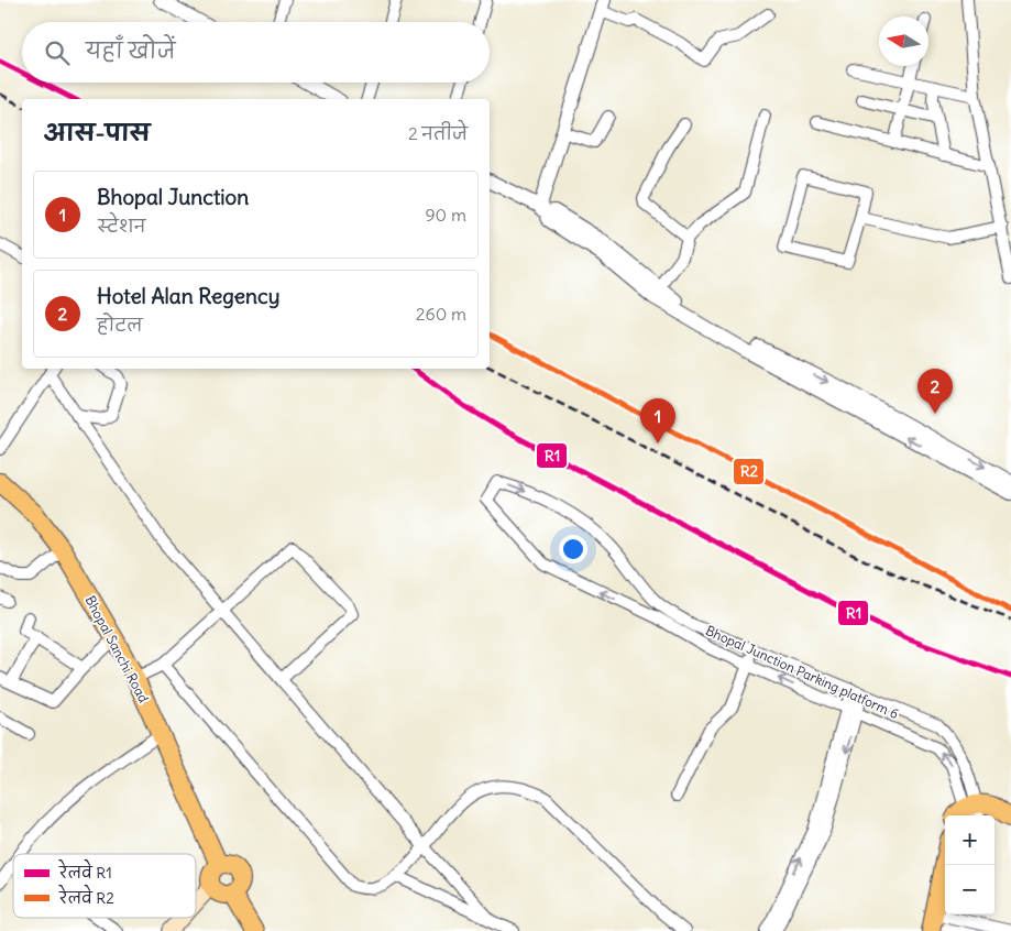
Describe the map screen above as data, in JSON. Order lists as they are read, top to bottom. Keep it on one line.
{"streets":{"main road":["Bhopal Sanchi Road"],"street":["Bhopal Junction Parking platform 6"]},"lines":["rail line R1","rail line R2"],"legend":["रेलवे R1","रेलवे R2"],"north":"left","page":{"search":"यहाँ खोजें","heading":["आस-पास","2 नतीजे"],"list":[{"mark":"1","name":"Bhopal Junction","note":"स्टेशन","value":"90 m"},{"mark":"2","name":"Hotel Alan Regency","note":"होटल","value":"260 m"}],"pins":["2","1"],"map_buttons":["+","−"]}}
